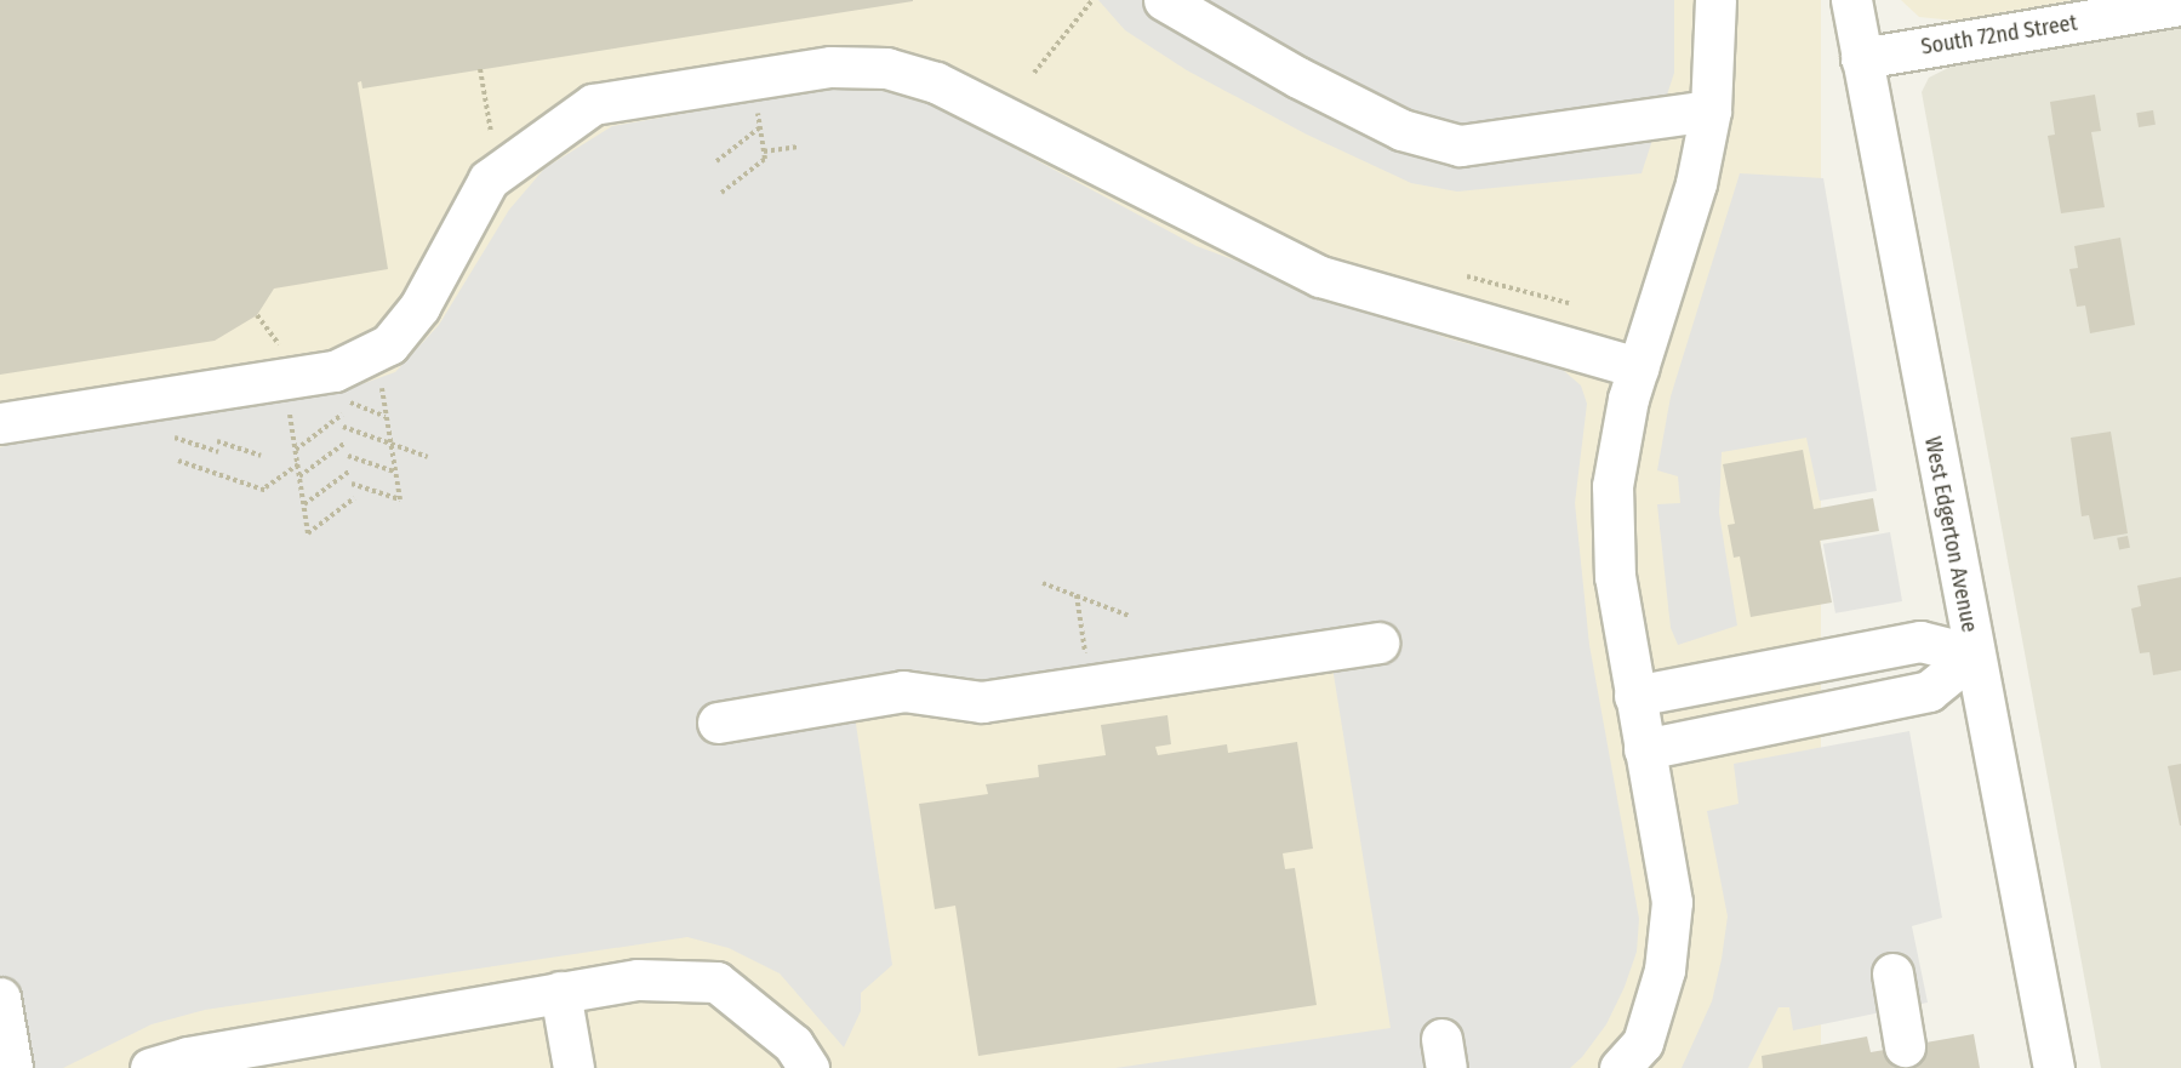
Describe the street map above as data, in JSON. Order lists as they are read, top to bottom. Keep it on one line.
{"streets":{"street":["South 72nd Street","West Edgerton Avenue"]},"crossings":[["South 72nd Street","West Edgerton Avenue"]]}
